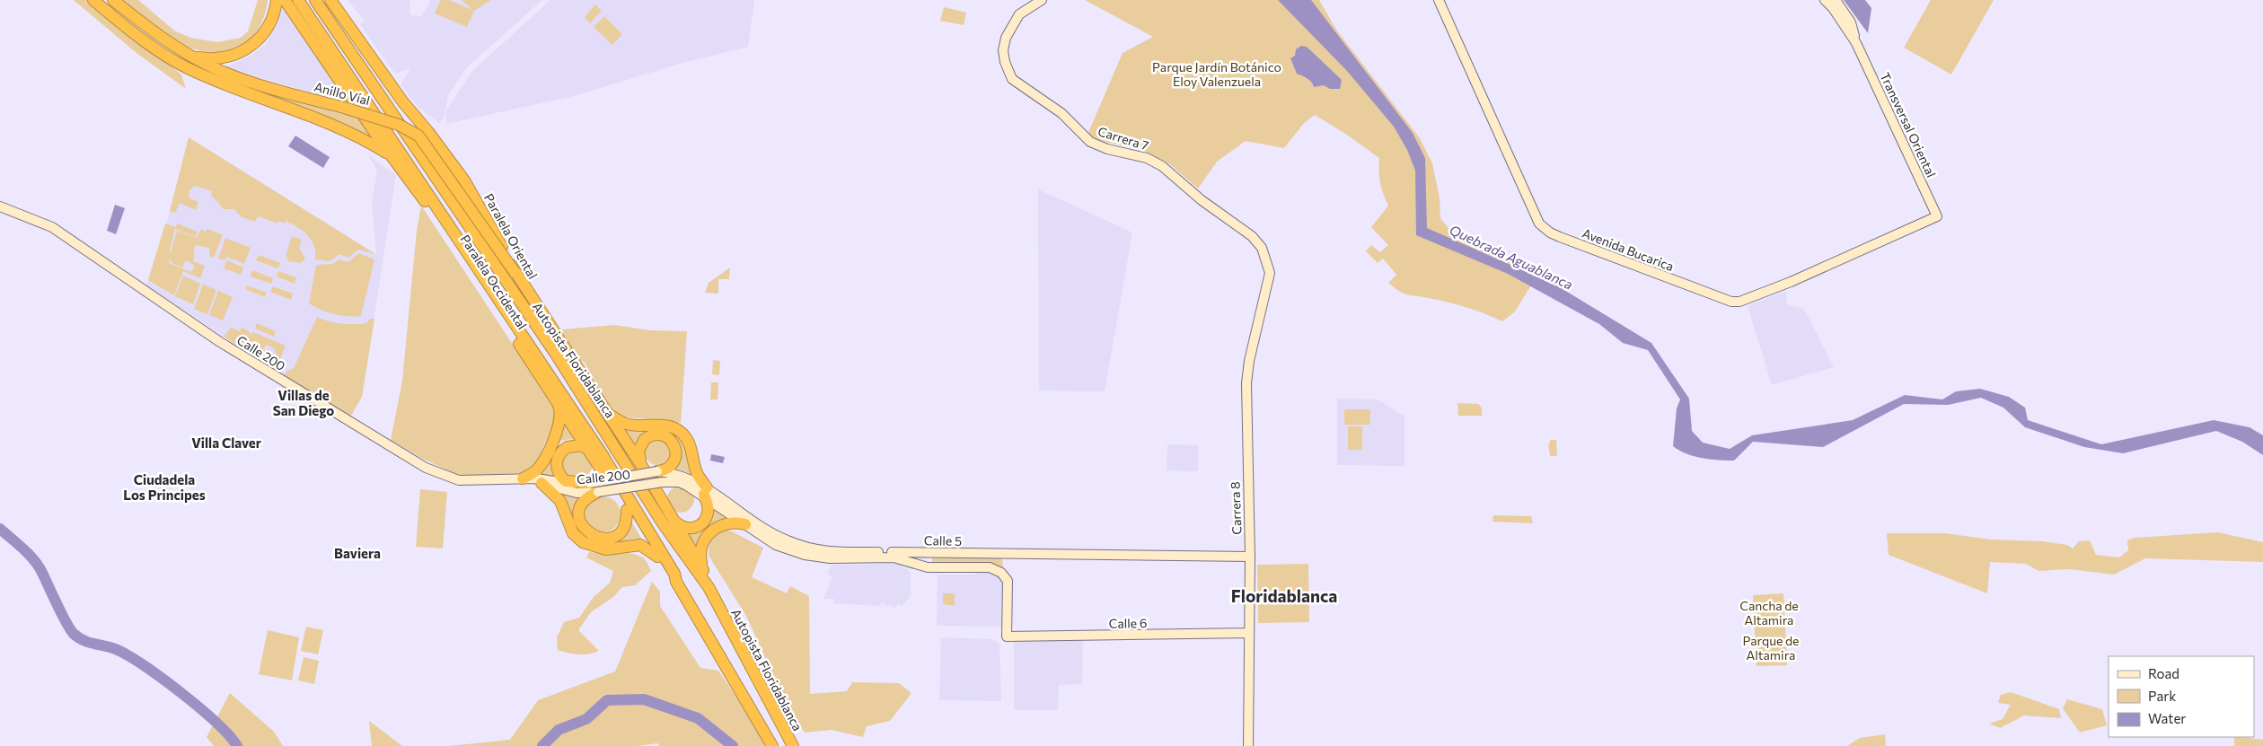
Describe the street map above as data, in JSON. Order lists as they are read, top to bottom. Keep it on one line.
{"streets":{"highway":["Anillo Víal","Paralela Oriental","Paralela Occidental","Autopista Floridablanca"],"main road":["Transversal Oriental","Carrera 7","Avenida Bucarica","Calle 200","Carrera 8","Calle 5","Calle 6"]},"crossings":[["Anillo Víal","Paralela Oriental"],["Transversal Oriental","Avenida Bucarica"],["Carrera 7","Carrera 8"],["Paralela Oriental","Autopista Floridablanca"],["Calle 200","Calle 5"],["Carrera 8","Calle 5"],["Carrera 8","Calle 6"],["Calle 5","Calle 6"]],"districts":["Villas de San Diego","Villa Claver","Ciudadela Los Principes","Baviera","Floridablanca"],"water":["Quebrada Aguablanca"],"parks":["Parque Jardín Botánico Eloy Valenzuela","Cancha de Altamira","Parque de Altamira"],"legend":["Road","Park","Water"]}
